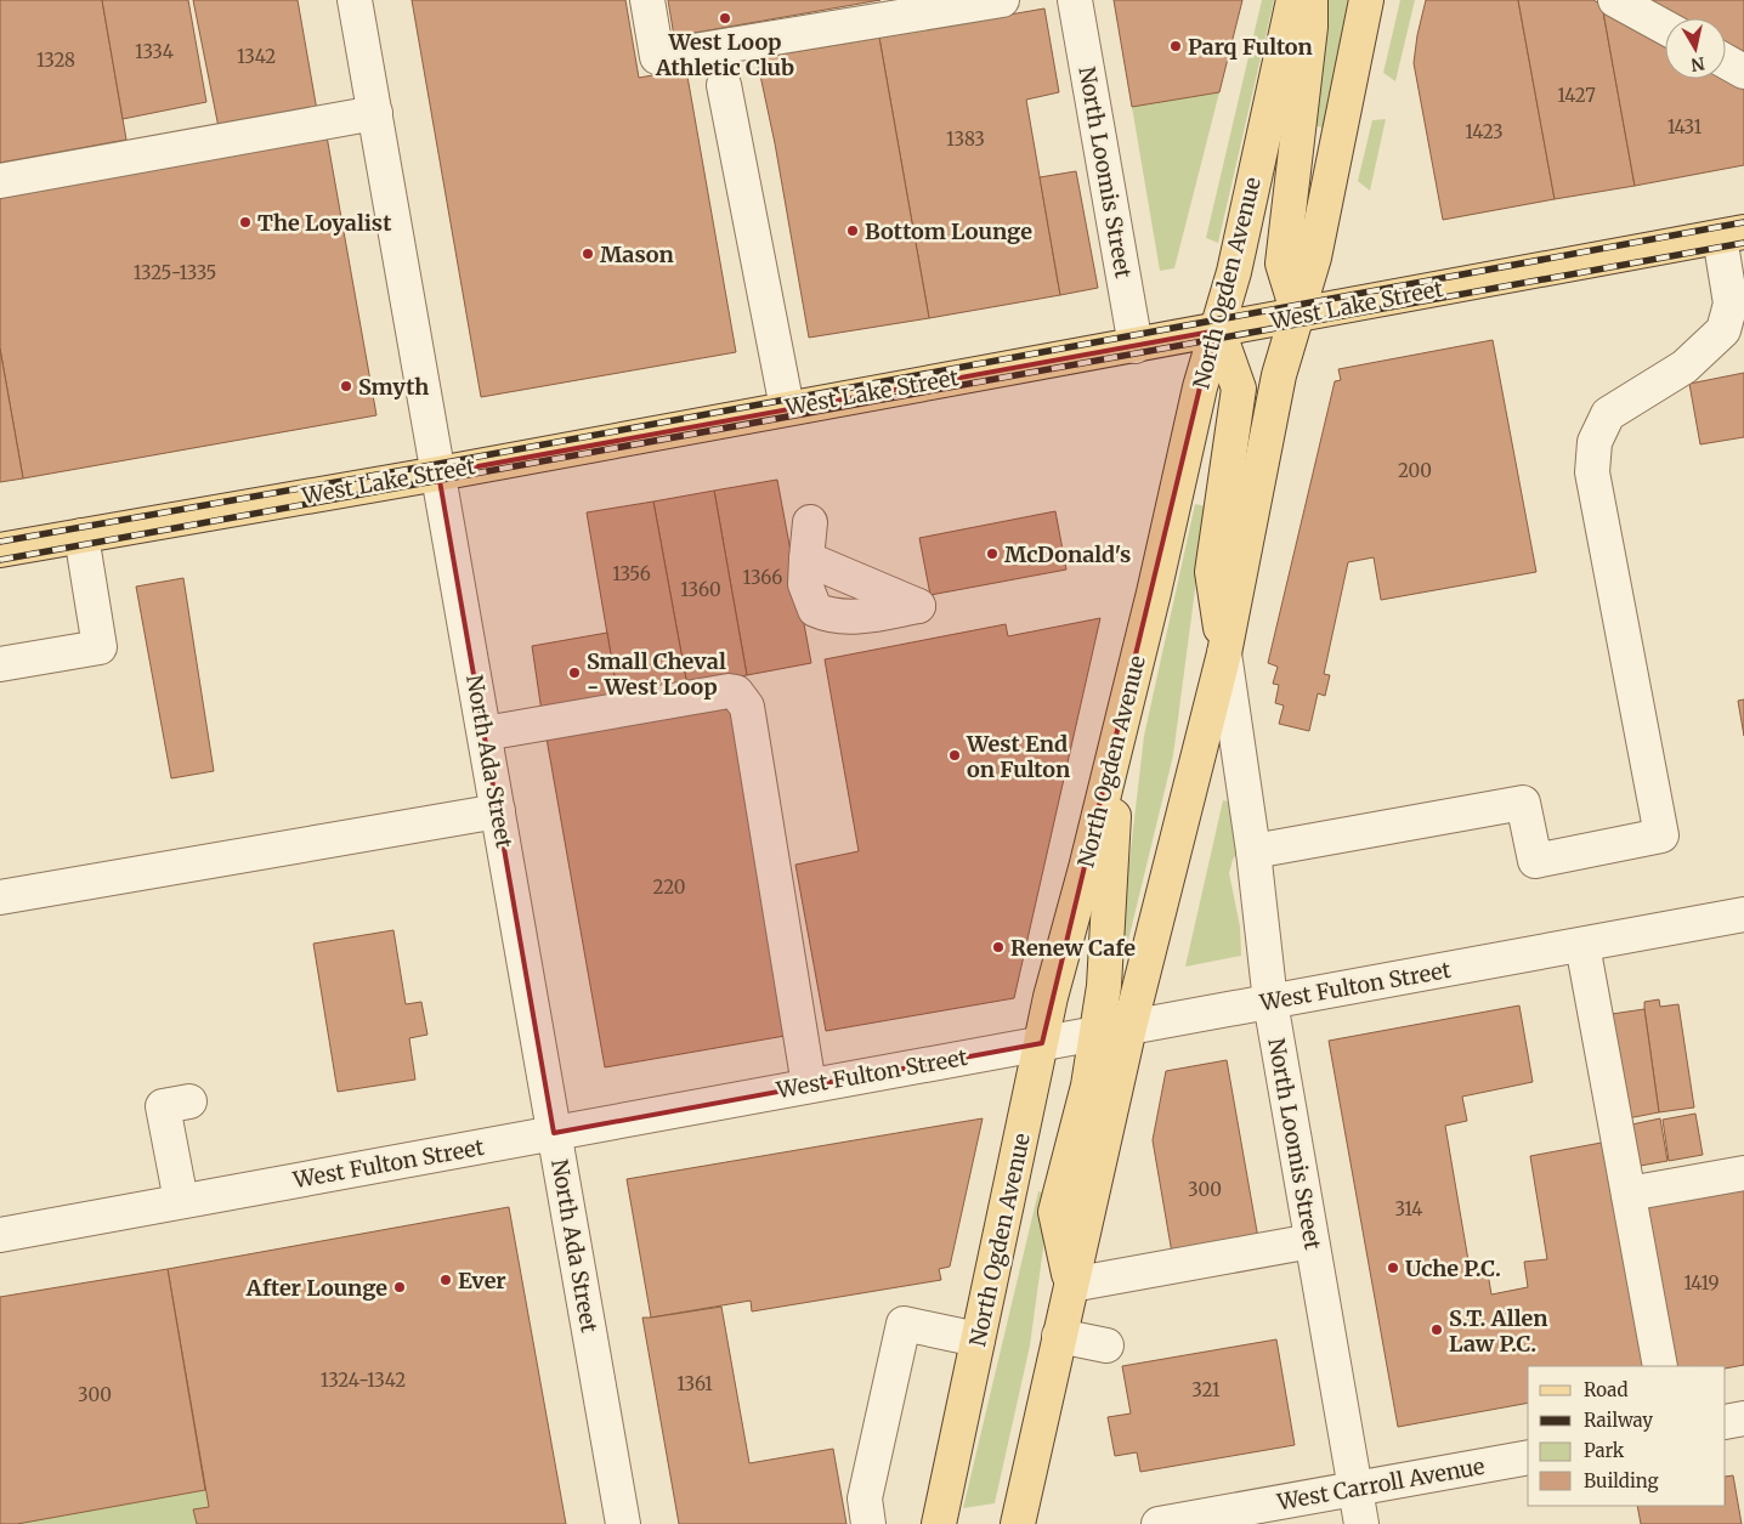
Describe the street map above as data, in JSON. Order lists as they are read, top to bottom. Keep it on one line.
{"streets":{"main road":["North Ogden Avenue","West Lake Street"],"street":["North Loomis Street","North Ada Street","West Fulton Street","West Carroll Avenue"]},"crossings":[["North Loomis Street","West Lake Street"],["North Loomis Street","West Fulton Street"],["North Loomis Street","West Carroll Avenue"],["North Ogden Avenue","West Lake Street"],["North Ogden Avenue","West Fulton Street"],["West Lake Street","North Ada Street"],["North Ada Street","West Fulton Street"]],"places":["West Loop Athletic Club","Parq Fulton","The Loyalist","Bottom Lounge","Mason","Smyth","McDonald's","Small Cheval - West Loop","West End on Fulton","Renew Cafe","Uche P.C.","Ever","After Lounge","S.T. Allen Law P.C."],"house_numbers":["1334","1342","1328","1427","1431","1423","1383","1325-1335","200","1356","1366","1360","220","300","314","1419","1324-1342","1361","321","300"],"legend":["Road","Railway","Park","Building"],"north":"bottom"}
